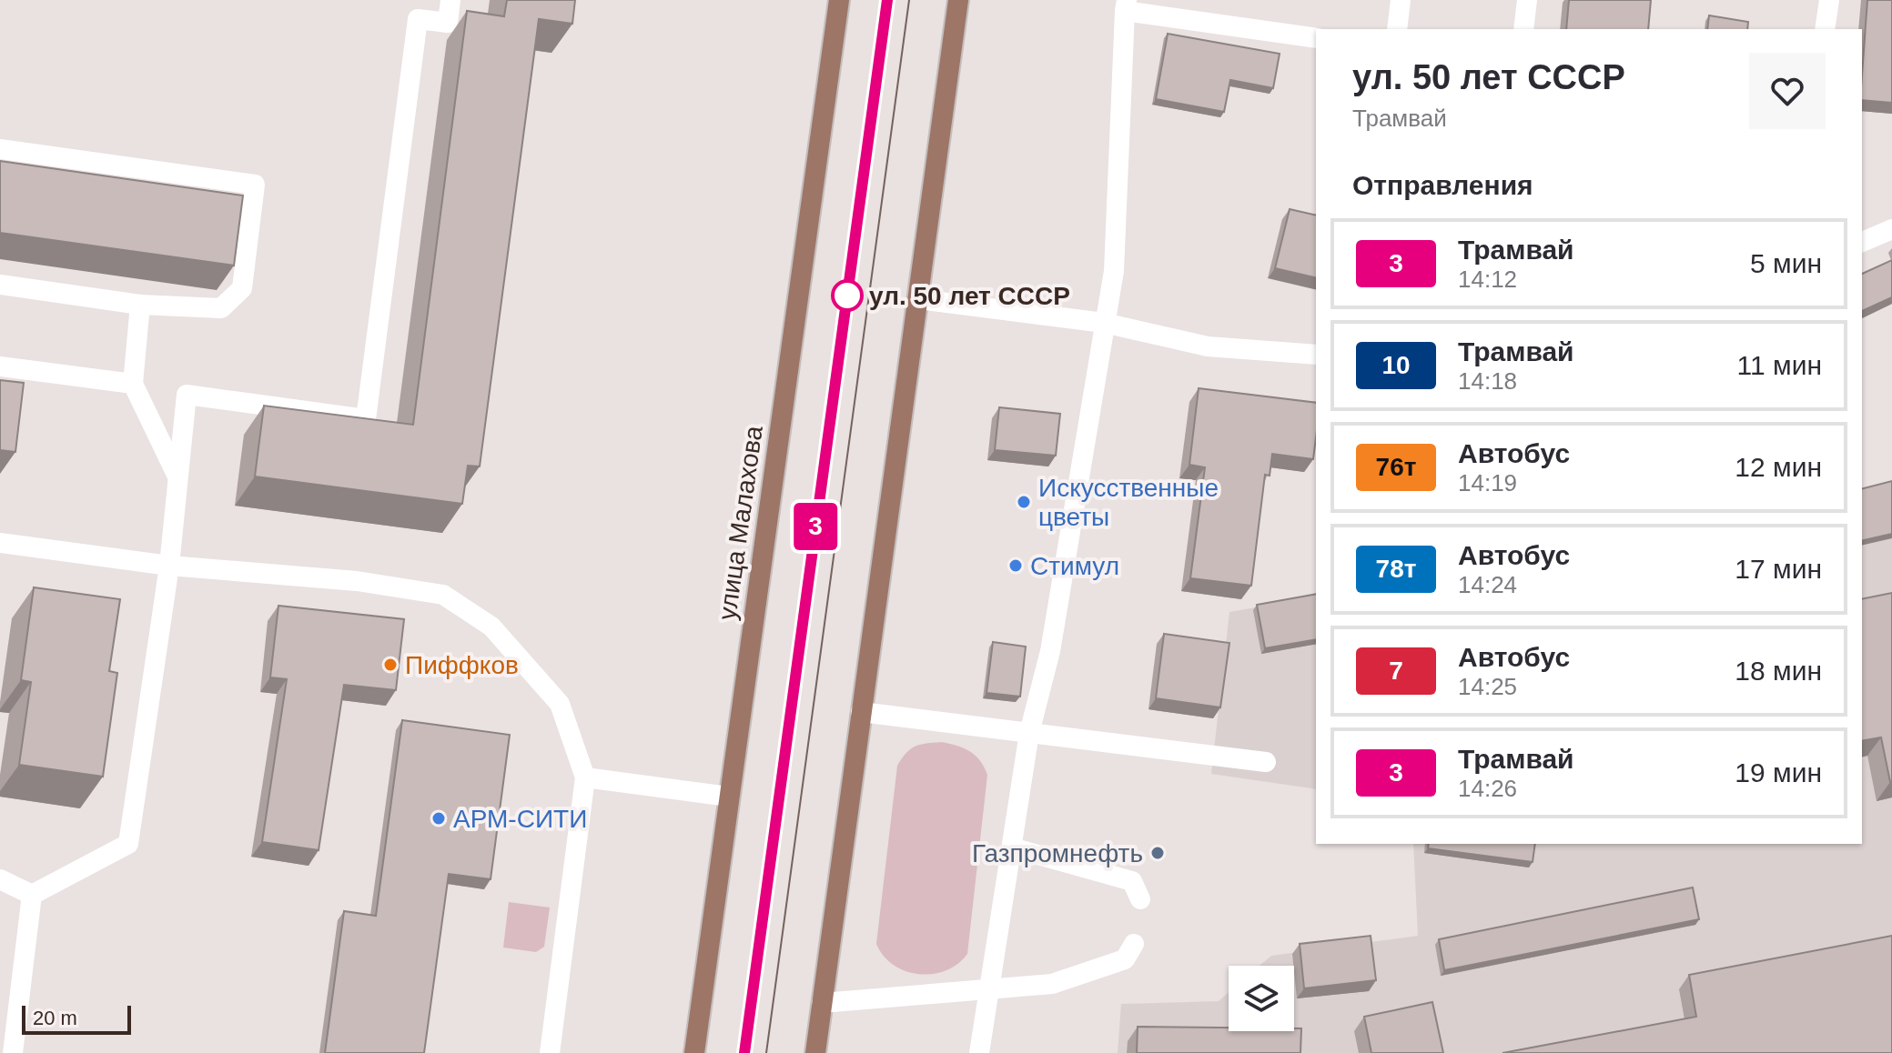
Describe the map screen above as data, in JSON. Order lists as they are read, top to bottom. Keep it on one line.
{"streets":{"main road":["улица Малахова"]},"places":["ул. 50 лет СССР","Искусственные цветы","Стимул","Пиффков","АРМ-СИТИ","Газпромнефть"],"lines":["tram line 3"],"scale_bar":"20 m","page":{"on_map":"3","heading":[["ул. 50 лет СССР","Трамвай"],"Отправления"],"list":[{"mark":"3","name":"Трамвай","note":"14:12","value":"5 мин"},{"mark":"10","name":"Трамвай","note":"14:18","value":"11 мин"},{"mark":"76т","name":"Автобус","note":"14:19","value":"12 мин"},{"mark":"78т","name":"Автобус","note":"14:24","value":"17 мин"},{"mark":"7","name":"Автобус","note":"14:25","value":"18 мин"},{"mark":"3","name":"Трамвай","note":"14:26","value":"19 мин"}],"scale":"20 m"}}
